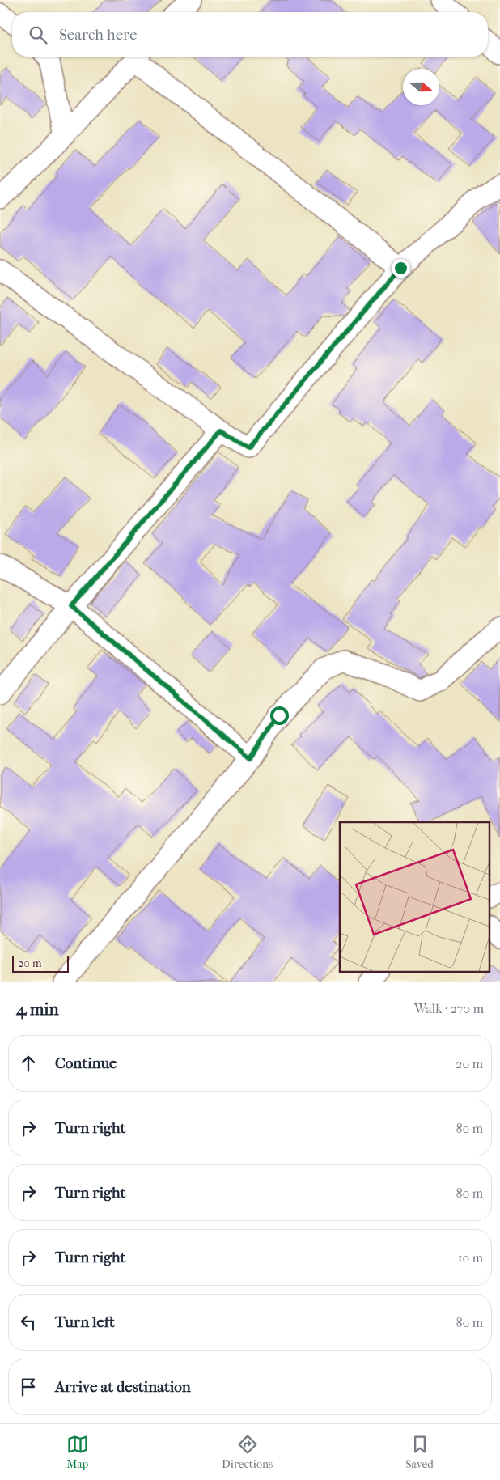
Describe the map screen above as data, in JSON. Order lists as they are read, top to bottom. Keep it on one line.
{"scale_bar":"20 m","north":"right","page":{"search":"Search here","scale":"20 m","heading":["4 min","Walk · 270 m"],"list":[["Continue","20 m"],["Turn right","80 m"],["Turn right","80 m"],["Turn right","10 m"],["Turn left","80 m"],"Arrive at destination"],"nav":["Map","Directions","Saved"]}}
